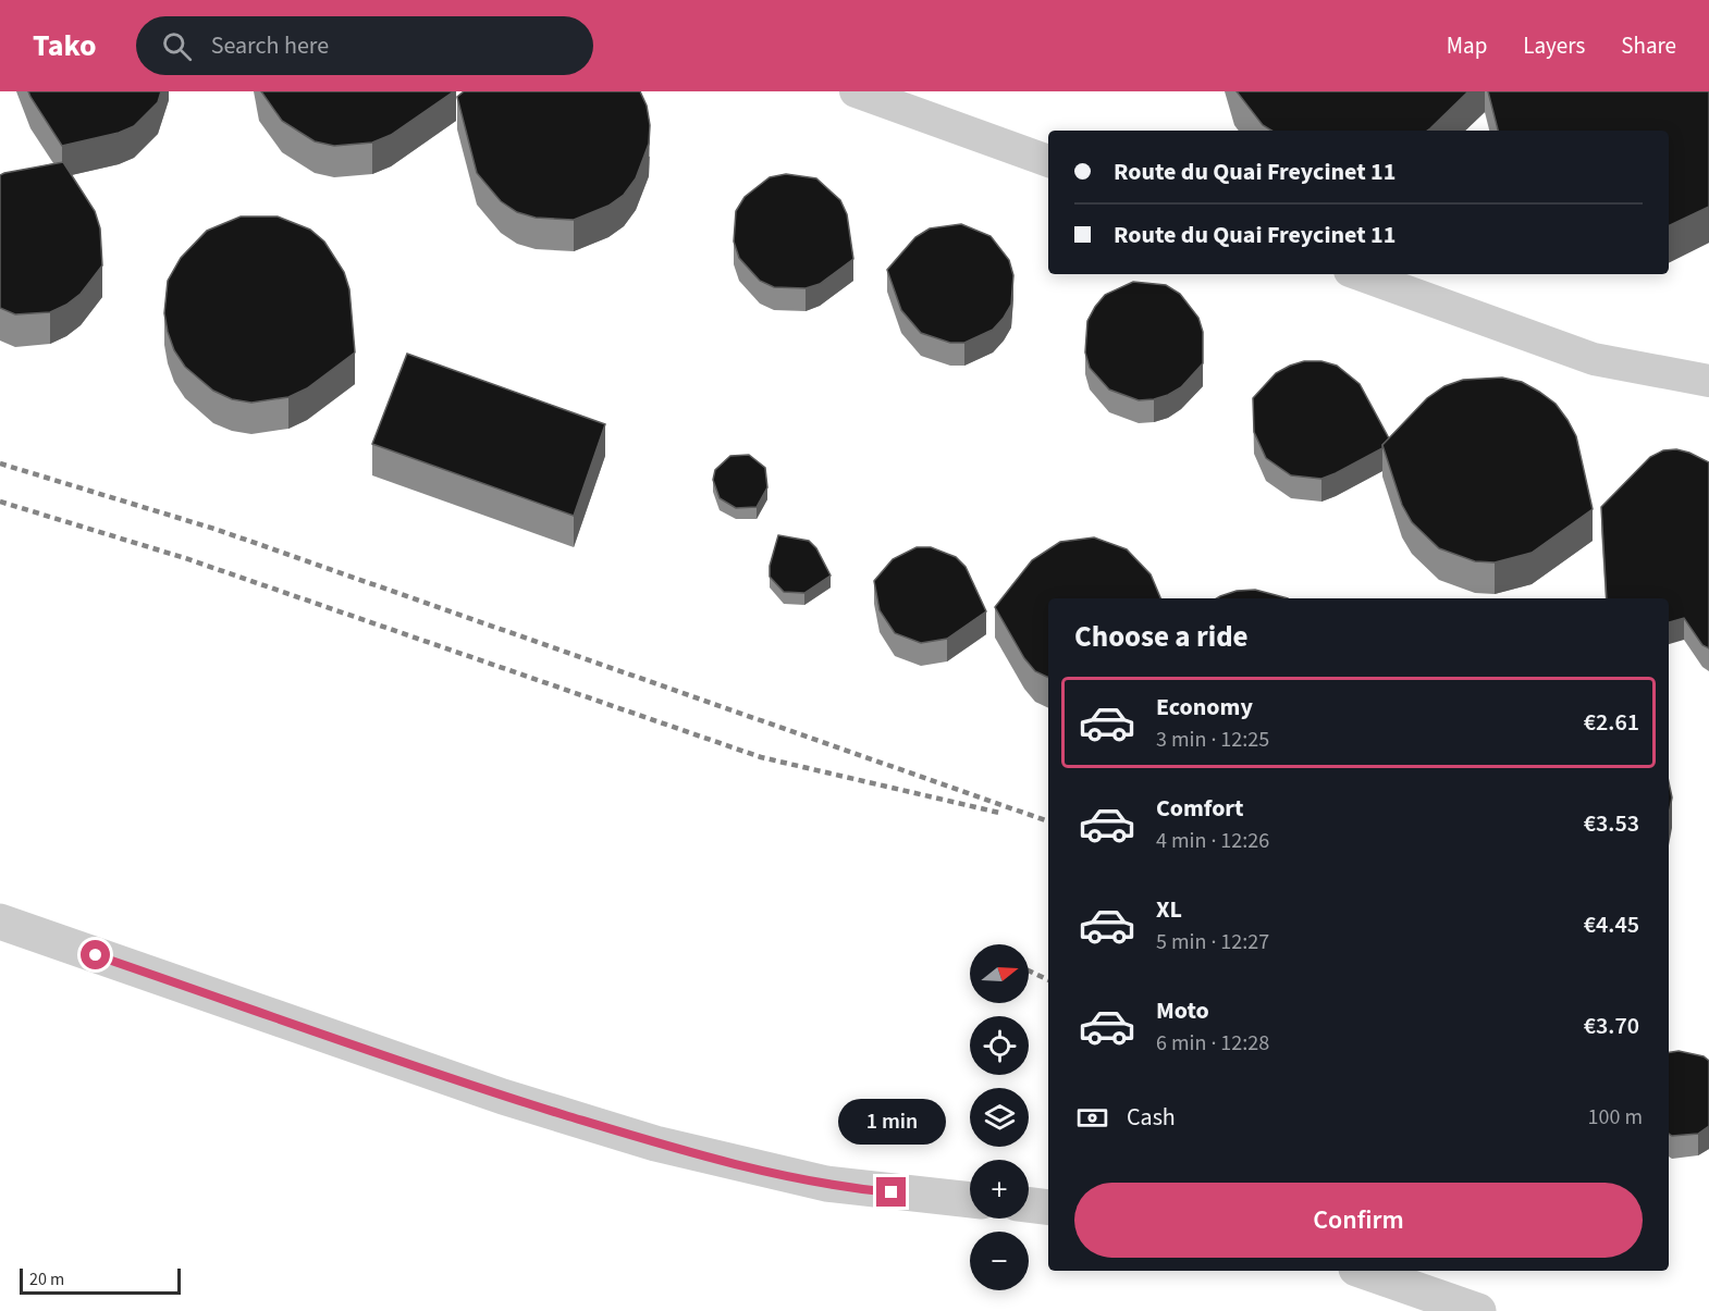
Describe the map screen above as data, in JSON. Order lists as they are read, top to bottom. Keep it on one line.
{"scale_bar":"20 m","north":"right","page":{"header":"Tako","search":"Search here","nav":["Map","Layers","Share"],"banner":["Route du Quai Freycinet 11","Route du Quai Freycinet 11"],"heading":"Choose a ride","list":[{"name":"Economy","note":"3 min · 12:25","value":"€2.61"},{"name":"Comfort","note":"4 min · 12:26","value":"€3.53"},{"name":"XL","note":"5 min · 12:27","value":"€4.45"},{"name":"Moto","note":"6 min · 12:28","value":"€3.70"}],"map_buttons":["+","−"],"pay":["Cash","100 m"],"bubble":"1 min","buttons":"Confirm","scale":"20 m"}}
